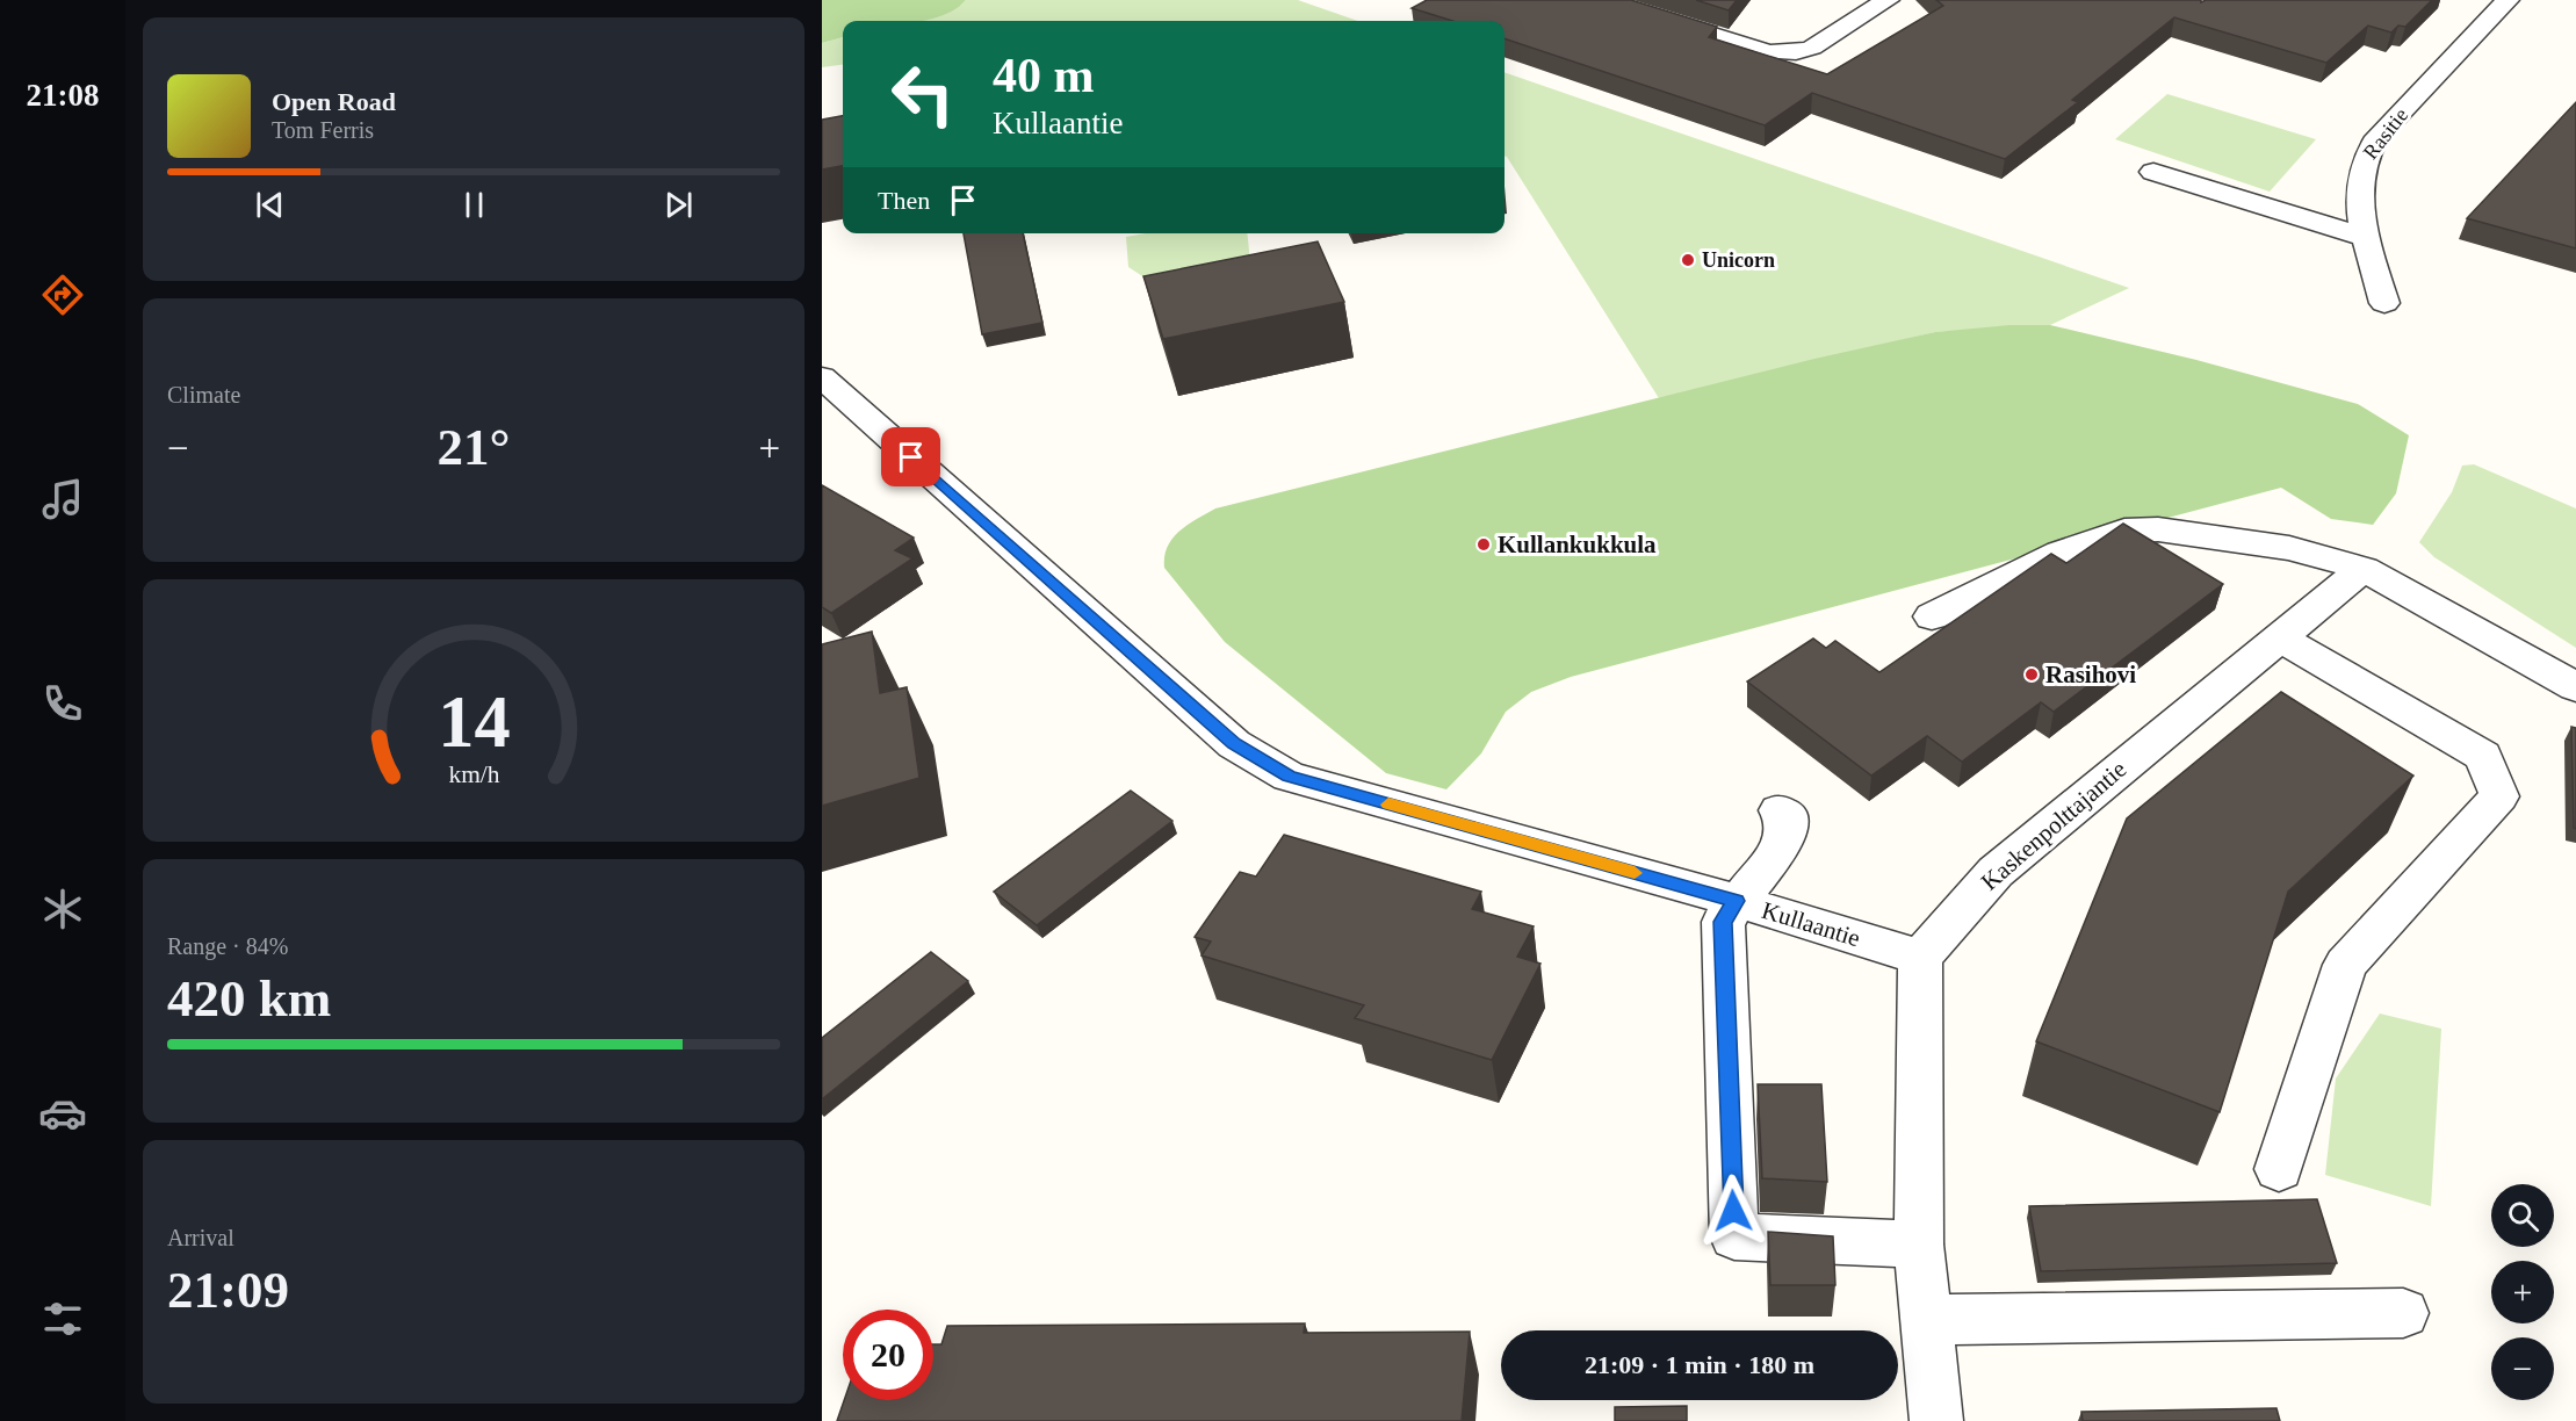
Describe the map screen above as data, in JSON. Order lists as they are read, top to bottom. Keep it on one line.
{"streets":{"street":["Rasitie","Kaskenpolttajantie","Kullaantie"]},"crossings":[["Kaskenpolttajantie","Kullaantie"]],"places":["Unicorn","Kullankukkula","Rasihovi"],"page":{"tabs":"21:08","turn":["40 m","Kullaantie"],"song":["Open Road","Tom Ferris"],"then":"Then","tile":["Climate",["Range · 84%","420 km"],["Arrival","21:09"]],"heat":["−","21°","+"],"map_buttons":["+","−"],"limit":"20","trip":"21:09 · 1 min · 180 m","gauge":["14","km/h"]}}
